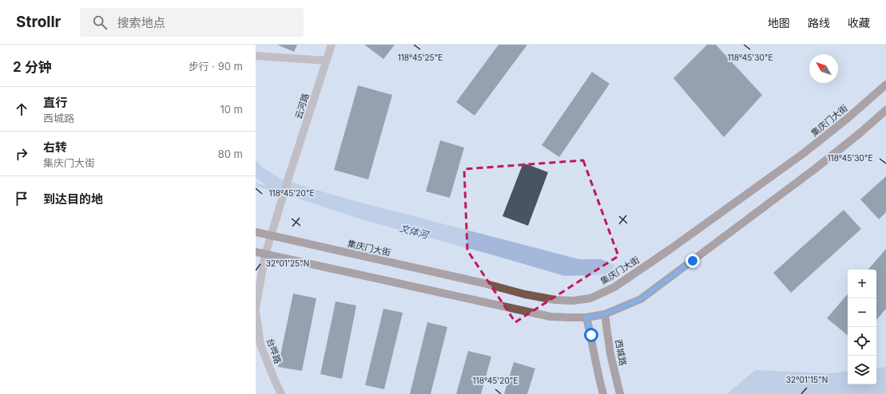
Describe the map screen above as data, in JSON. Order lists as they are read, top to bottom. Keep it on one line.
{"streets":{"main road":["集庆门大街","西城路"],"street":["云河路","台晔路"]},"crossings":[["云河路","集庆门大街"]],"water":["文体河"],"north":"top left","page":{"header":"Strollr","search":"搜索地点","nav":["地图","路线","收藏"],"heading":["2 分钟","步行 · 90 m"],"list":[["直行","西城路","10 m"],["右转","集庆门大街","80 m"],"到达目的地"],"map_buttons":["+","−"]},"coordinates":["118°45'25\"E","118°45'30\"E","118°45'20\"E","32°01'25\"N","32°01'15\"N"]}
